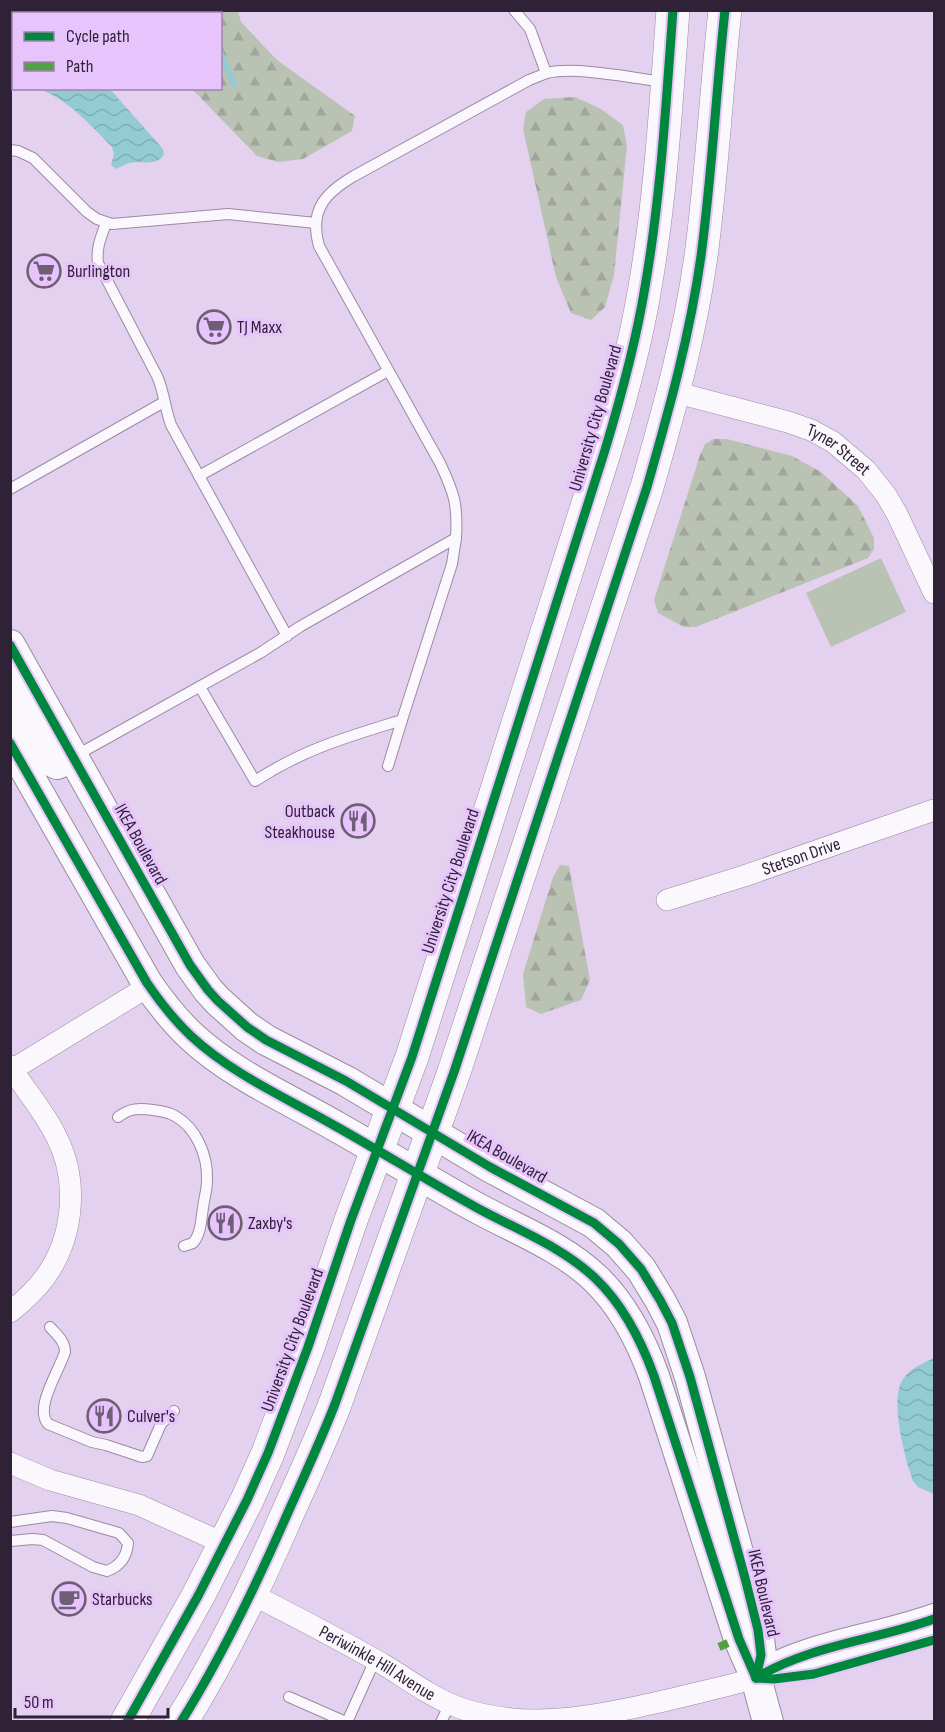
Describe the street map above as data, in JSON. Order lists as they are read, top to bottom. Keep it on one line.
{"streets":{"main road":["University City Boulevard"],"street":["Tyner Street","IKEA Boulevard","Stetson Drive","Periwinkle Hill Avenue"]},"crossings":[["University City Boulevard","IKEA Boulevard"],["IKEA Boulevard","Periwinkle Hill Avenue"]],"places":{"supermarket":["Burlington","TJ Maxx"],"restaurant":["Outback Steakhouse","Zaxby's","Culver's"],"cafe":["Starbucks"]},"legend":["Cycle path","Path"],"scale_bar":"50 m"}
